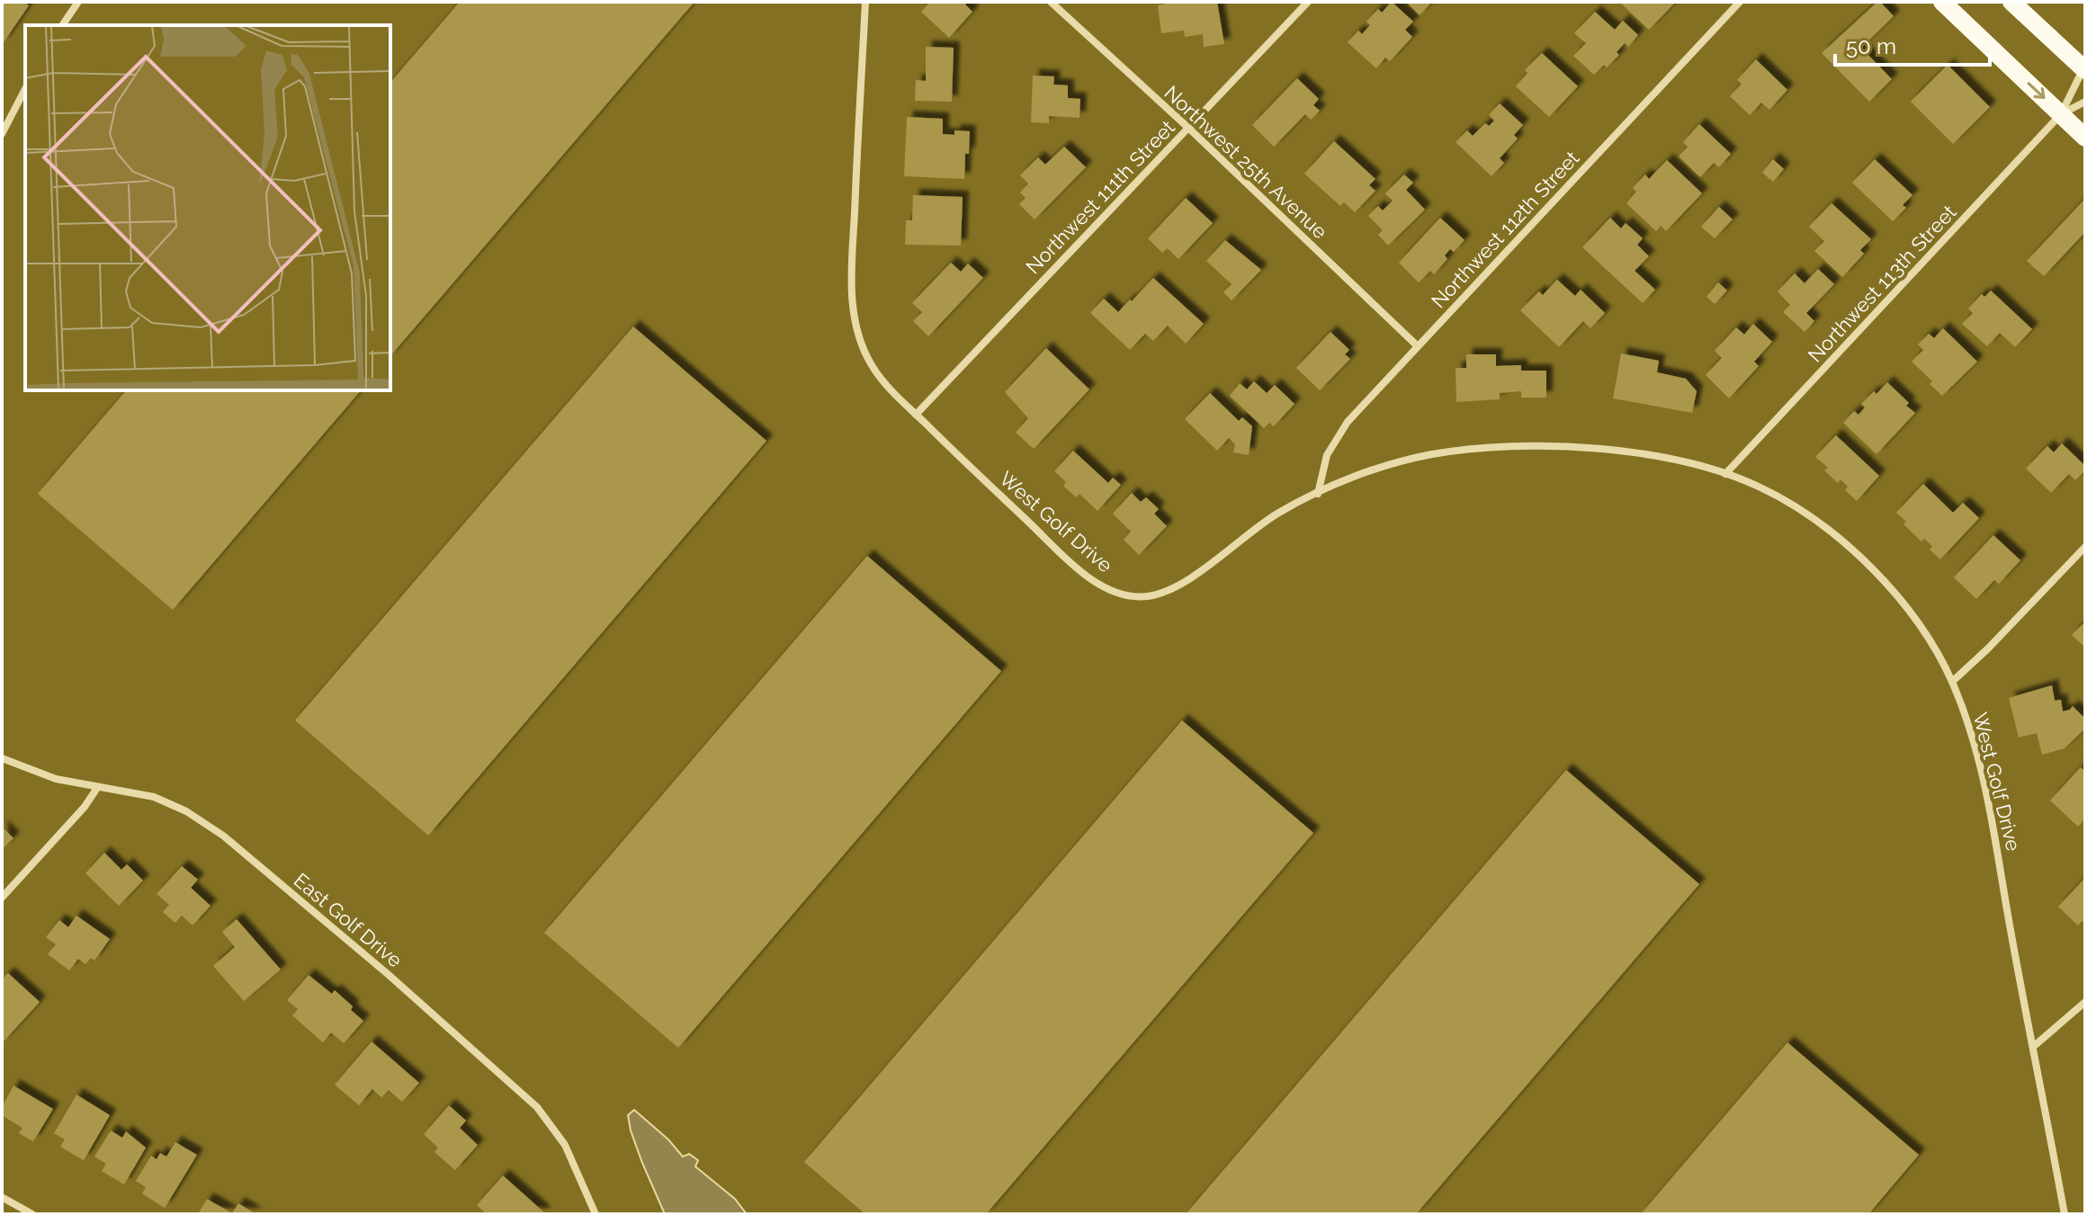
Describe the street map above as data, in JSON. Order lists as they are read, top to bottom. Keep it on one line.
{"streets":{"street":["Northwest 25th Avenue","Northwest 111th Street","Northwest 112th Street","Northwest 113th Street","West Golf Drive","East Golf Drive"]},"crossings":[["Northwest 25th Avenue","Northwest 111th Street"],["Northwest 25th Avenue","Northwest 112th Street"],["Northwest 111th Street","West Golf Drive"],["Northwest 112th Street","West Golf Drive"],["Northwest 113th Street","West Golf Drive"]],"scale_bar":"50 m"}
